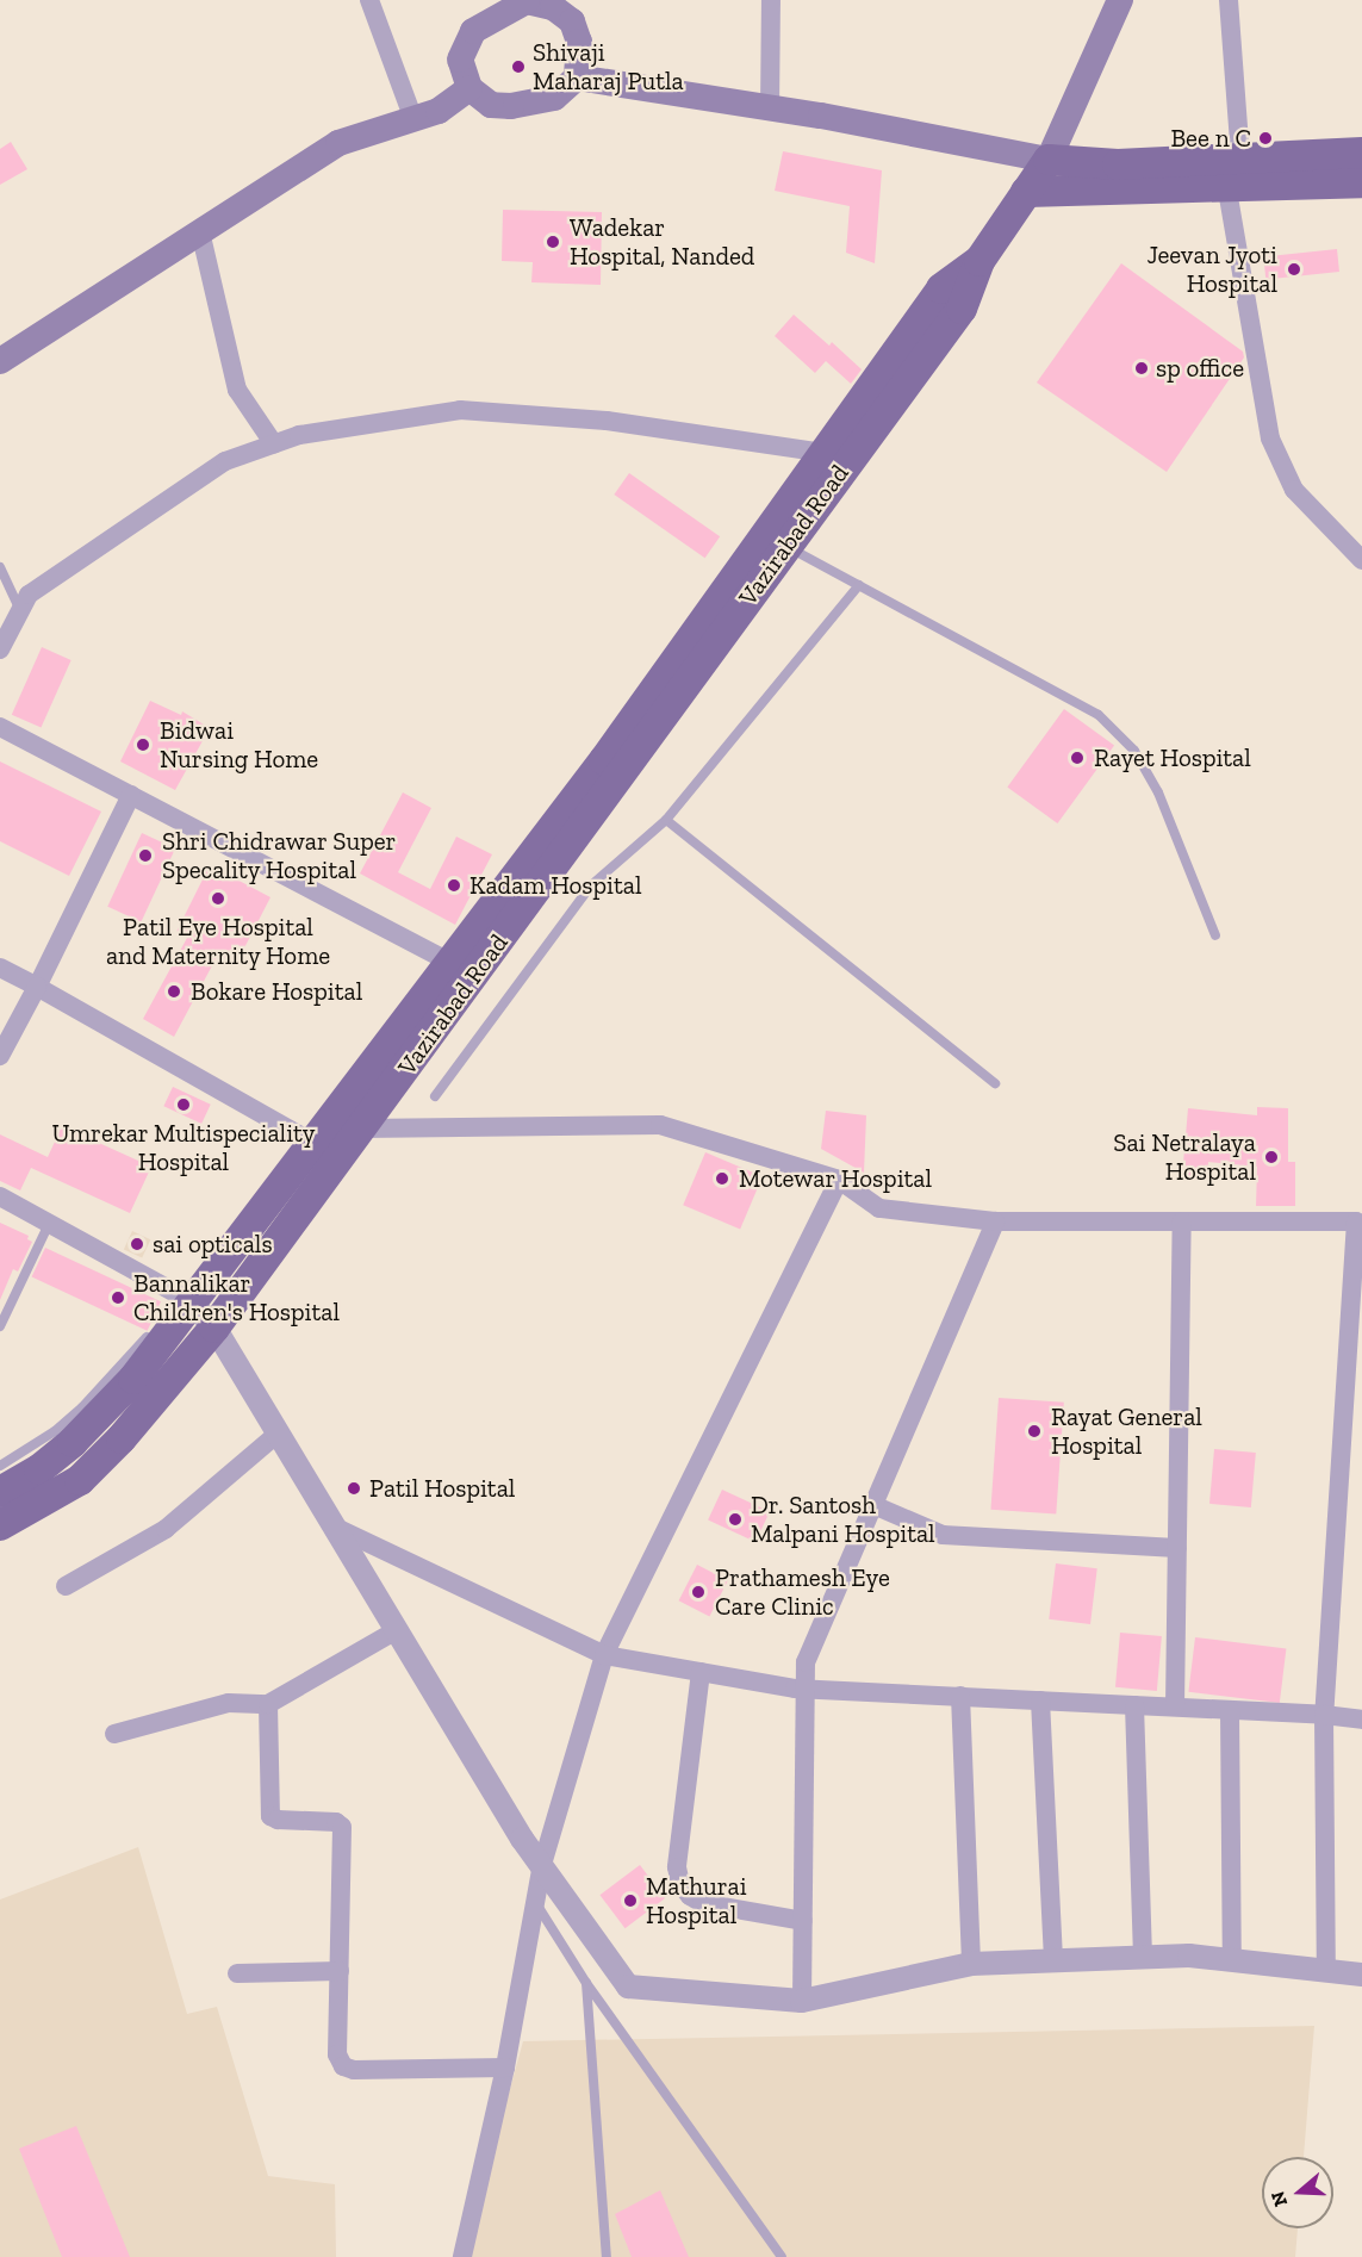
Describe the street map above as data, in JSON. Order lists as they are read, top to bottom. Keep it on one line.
{"streets":{"main road":["Vazirabad Road"]},"places":["Shivaji Maharaj Putla","Bee n C","Wadekar Hospital, Nanded","Jeevan Jyoti Hospital","sp office","Bidwai Nursing Home","Rayet Hospital","Shri Chidrawar Super Specality Hospital","Kadam Hospital","Patil Eye Hospital and Maternity Home","Bokare Hospital","Umrekar Multispeciality Hospital","Sai Netralaya Hospital","Motewar Hospital","sai opticals","Bannalikar Children's Hospital","Rayat General Hospital","Patil Hospital","Dr. Santosh Malpani Hospital","Prathamesh Eye Care Clinic","Mathurai Hospital"],"north":"left"}
